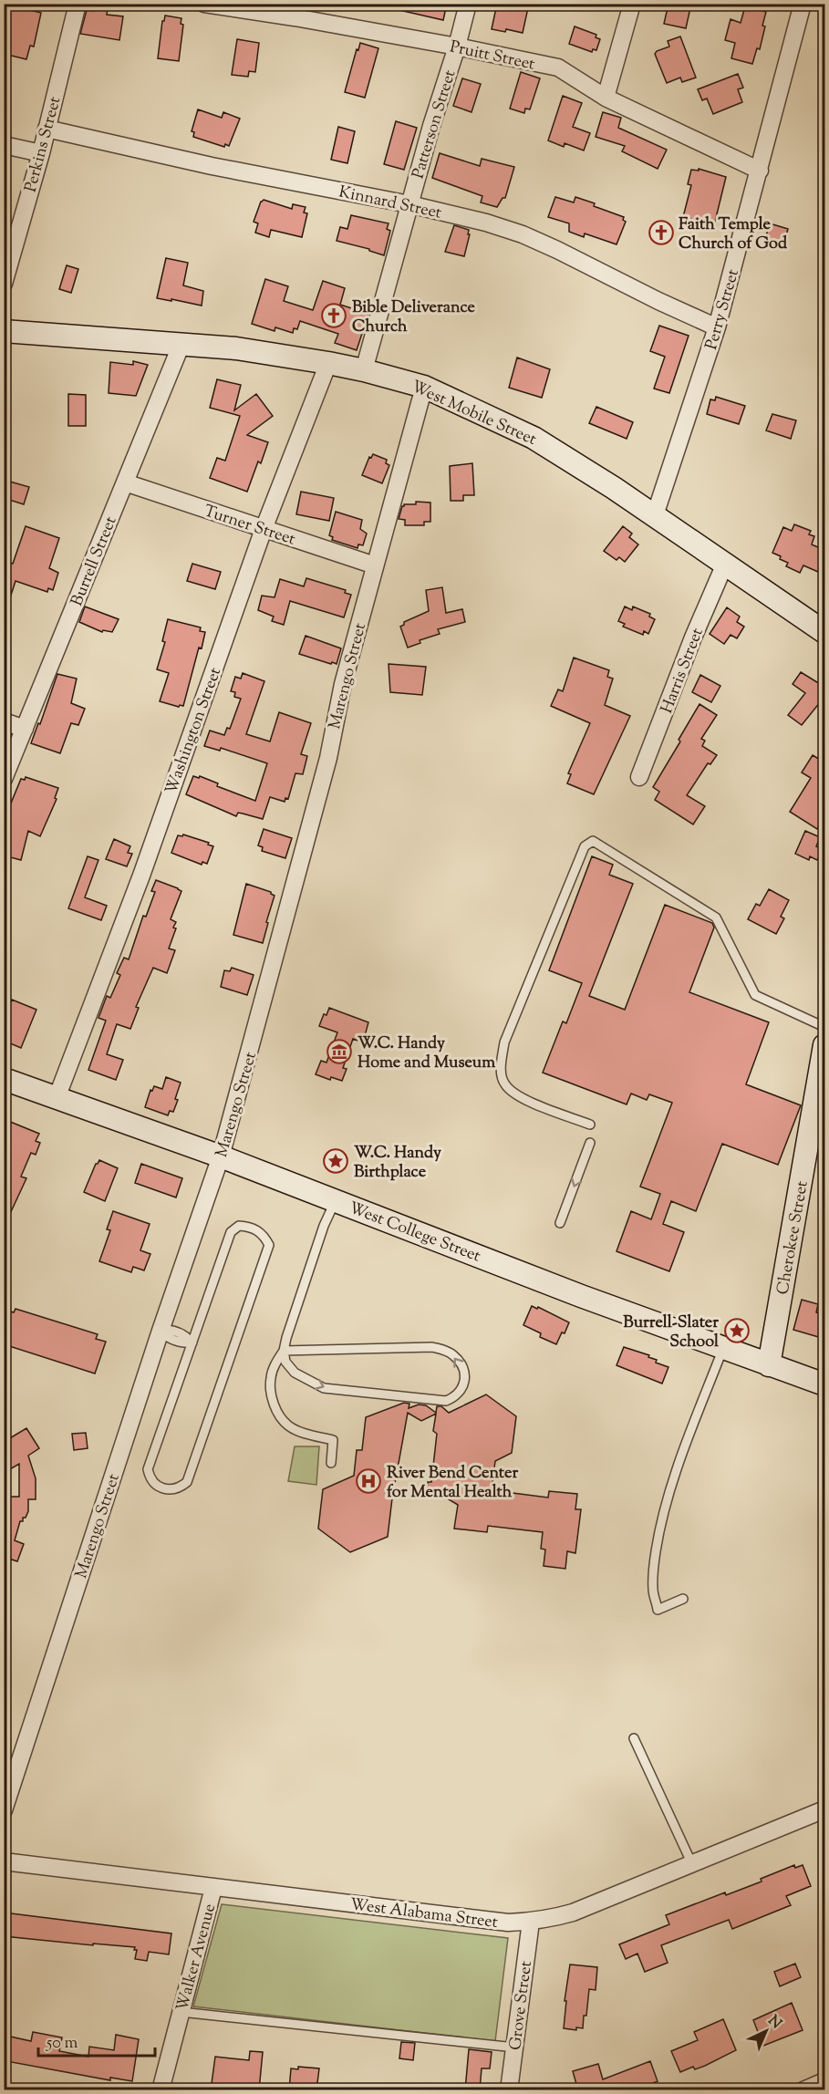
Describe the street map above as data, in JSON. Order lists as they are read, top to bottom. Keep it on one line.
{"streets":{"street":["Pruitt Street","Patterson Street","Perkins Street","Kinnard Street","Perry Street","West Mobile Street","Turner Street","Burrell Street","Harris Street","Marengo Street","Washington Street","West College Street","Cherokee Street","West Alabama Street","Walker Avenue","Grove Street"]},"crossings":[["Pruitt Street","Patterson Street"],["Pruitt Street","Perry Street"],["Patterson Street","Kinnard Street"],["Patterson Street","West Mobile Street"],["Perkins Street","Kinnard Street"],["Kinnard Street","Perry Street"],["Perry Street","West Mobile Street"],["West Mobile Street","Burrell Street"],["West Mobile Street","Harris Street"],["West Mobile Street","Marengo Street"],["West Mobile Street","Washington Street"],["Turner Street","Burrell Street"],["Turner Street","Marengo Street"],["Turner Street","Washington Street"],["Marengo Street","West College Street"],["Washington Street","West College Street"],["West College Street","Cherokee Street"],["West Alabama Street","Walker Avenue"],["West Alabama Street","Grove Street"]],"places":{"church":["Faith Temple Church of God","Bible Deliverance Church"],"museum":["W.C. Handy Home and Museum"],"place":["W.C. Handy Birthplace","Burrell-Slater School"],"hospital":["River Bend Center for Mental Health"]},"scale_bar":"50 m","north":"top right"}
